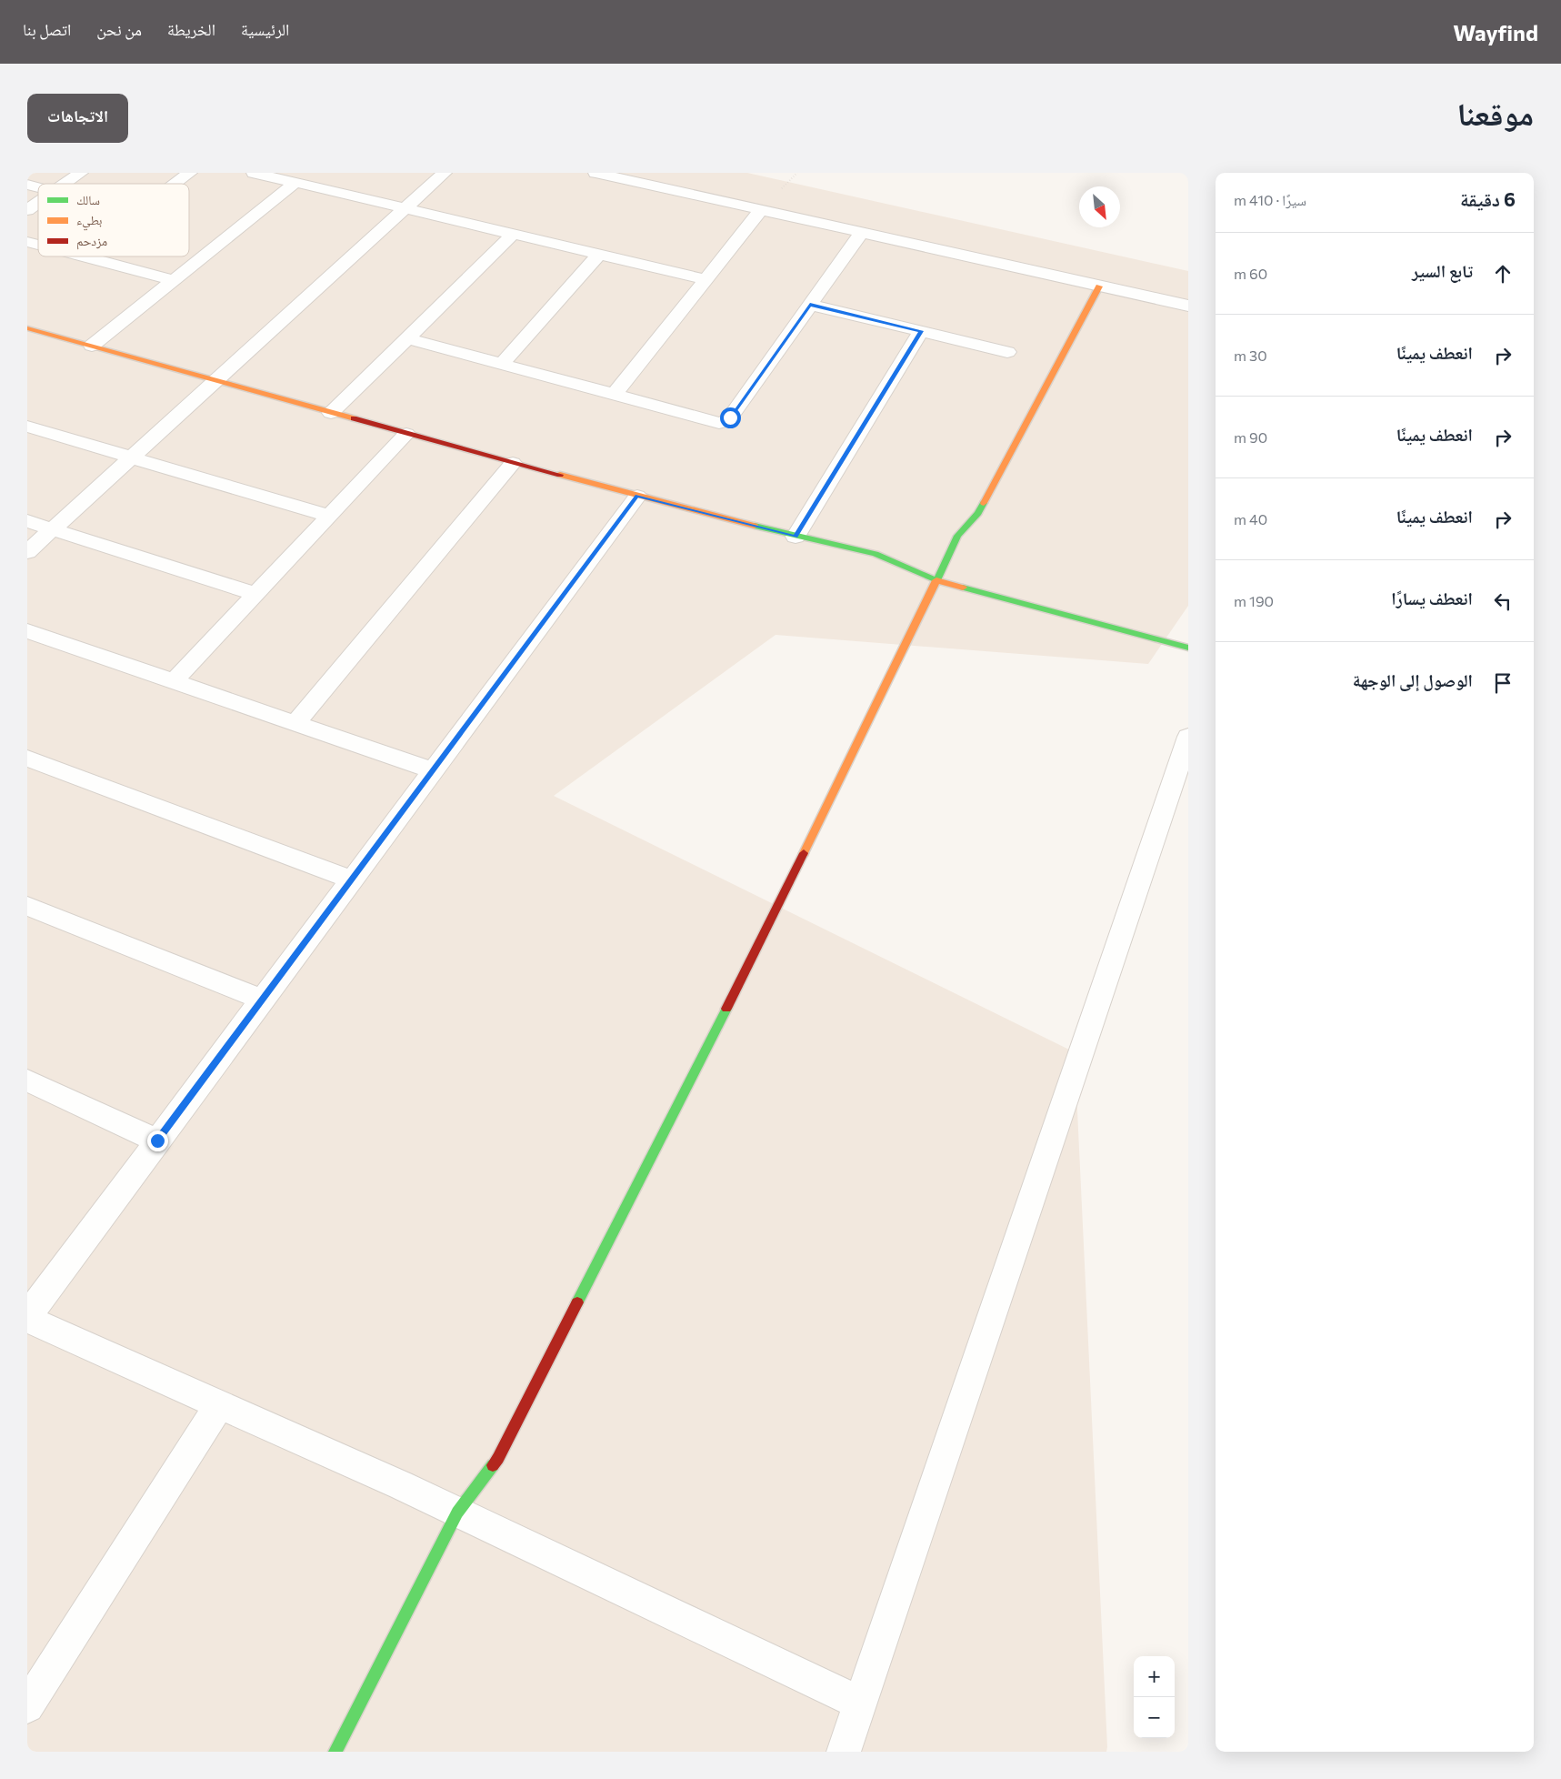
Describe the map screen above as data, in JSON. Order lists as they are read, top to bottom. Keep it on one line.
{"legend":["سالك","بطيء","مزدحم"],"north":"bottom right","page":{"header":"Wayfind","nav":["الرئيسية","الخريطة","من نحن","اتصل بنا"],"title":"موقعنا","buttons":"الاتجاهات","heading":["6 دقيقة","سيرًا · 410 m"],"list":[["تابع السير","60 m"],["انعطف يمينًا","30 m"],["انعطف يمينًا","90 m"],["انعطف يمينًا","40 m"],["انعطف يسارًا","190 m"],"الوصول إلى الوجهة"],"map_buttons":["+","−"]}}
